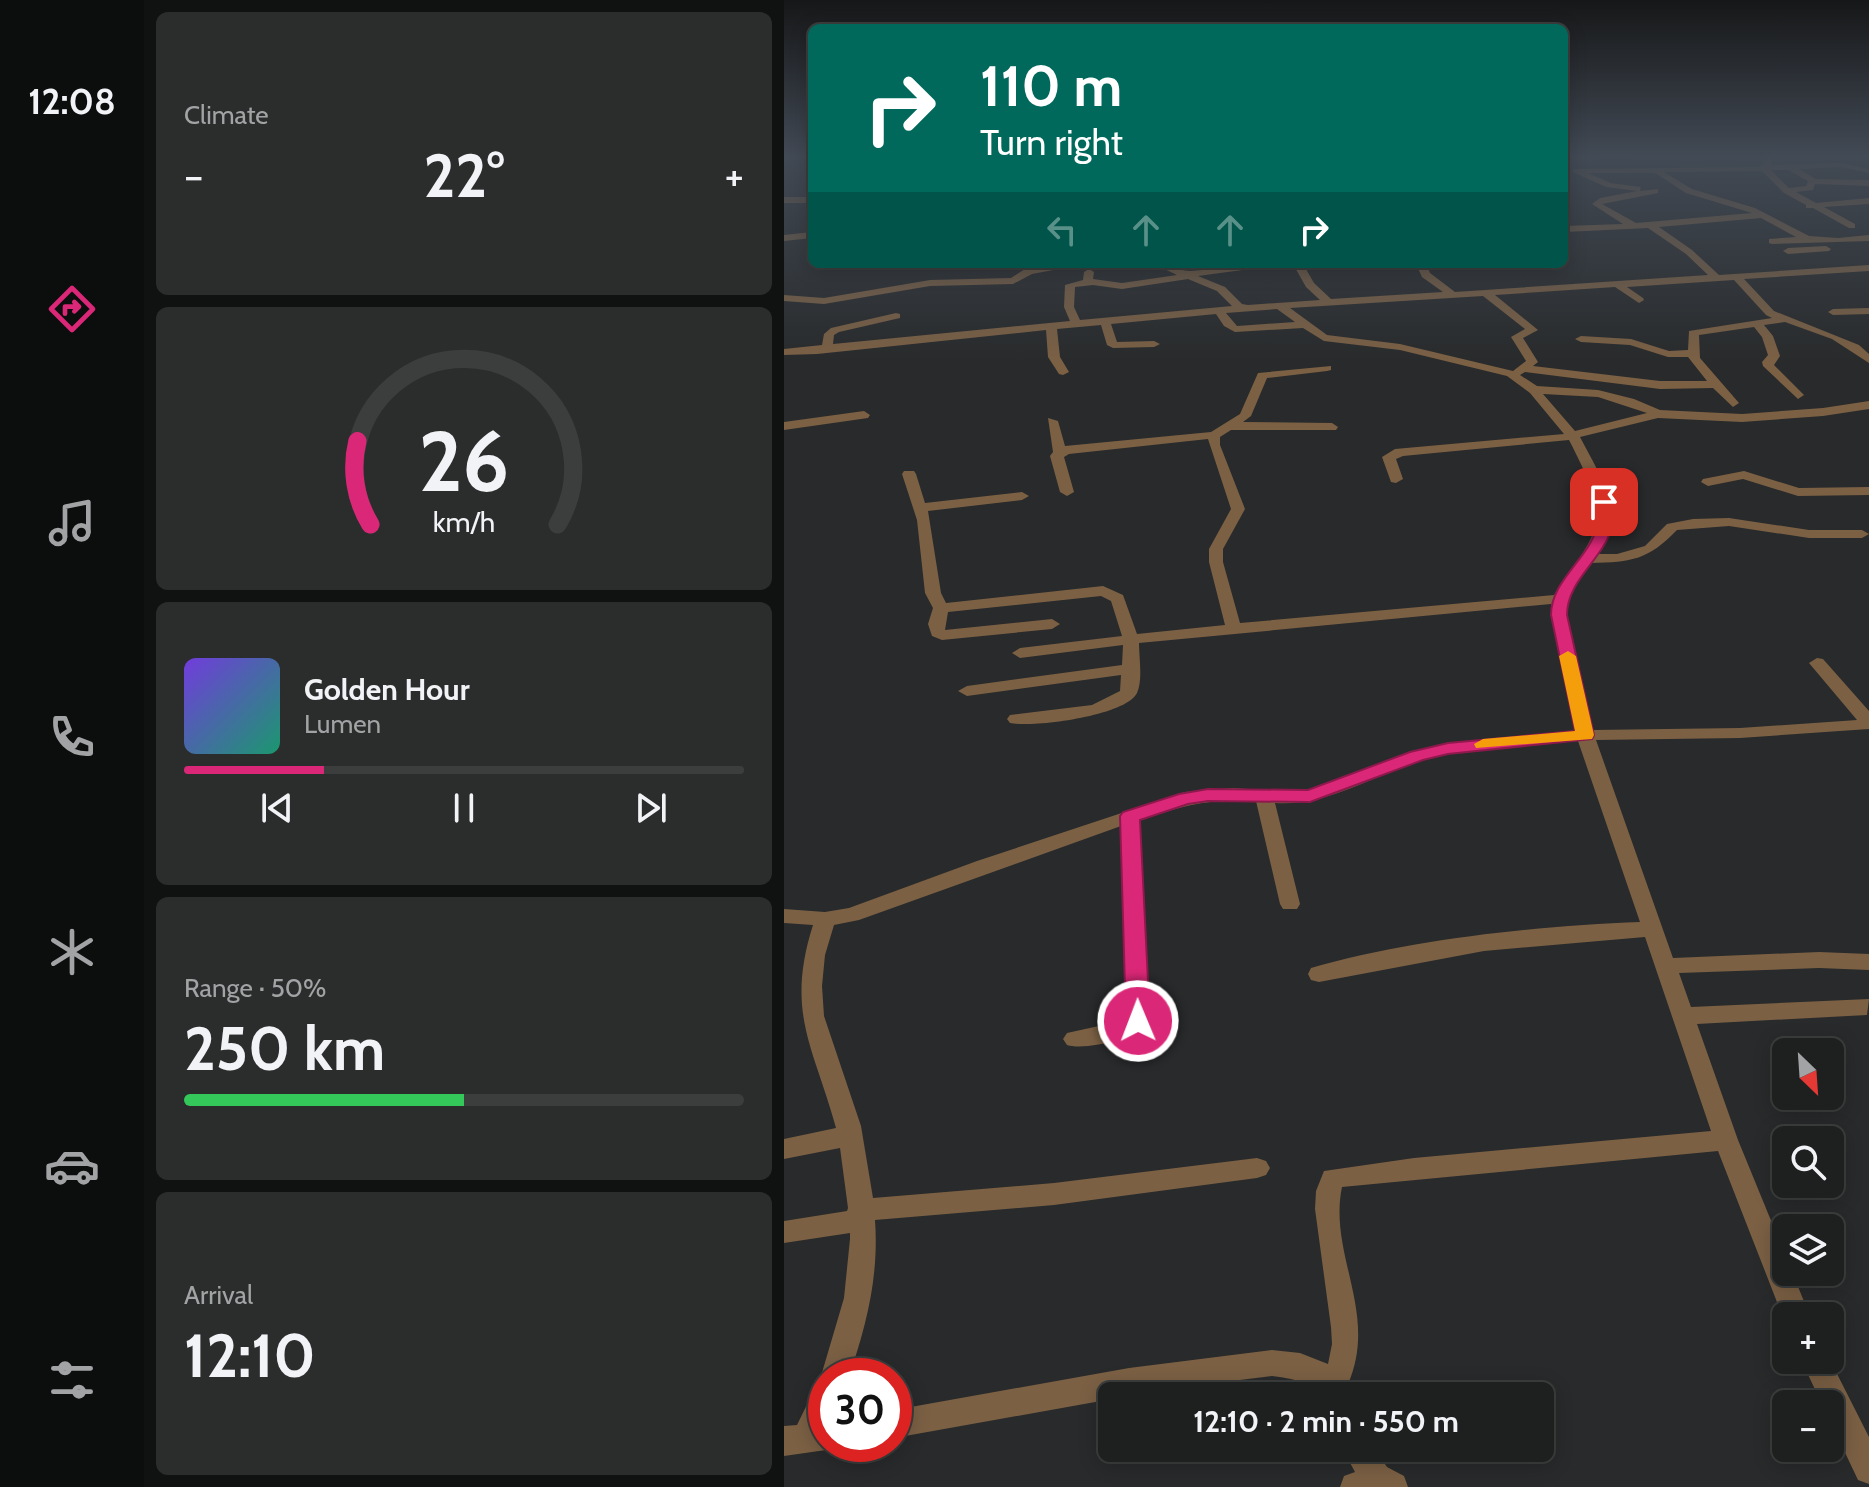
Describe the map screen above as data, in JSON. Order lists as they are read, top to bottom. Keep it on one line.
{"north":"bottom right","page":{"tabs":"12:08","tile":["Climate",["Range · 50%","250 km"],["Arrival","12:10"]],"turn":["110 m","Turn right"],"heat":["−","22°","+"],"song":["Golden Hour","Lumen"],"map_buttons":["+","−"],"limit":"30","trip":"12:10 · 2 min · 550 m","gauge":["26","km/h"]}}
